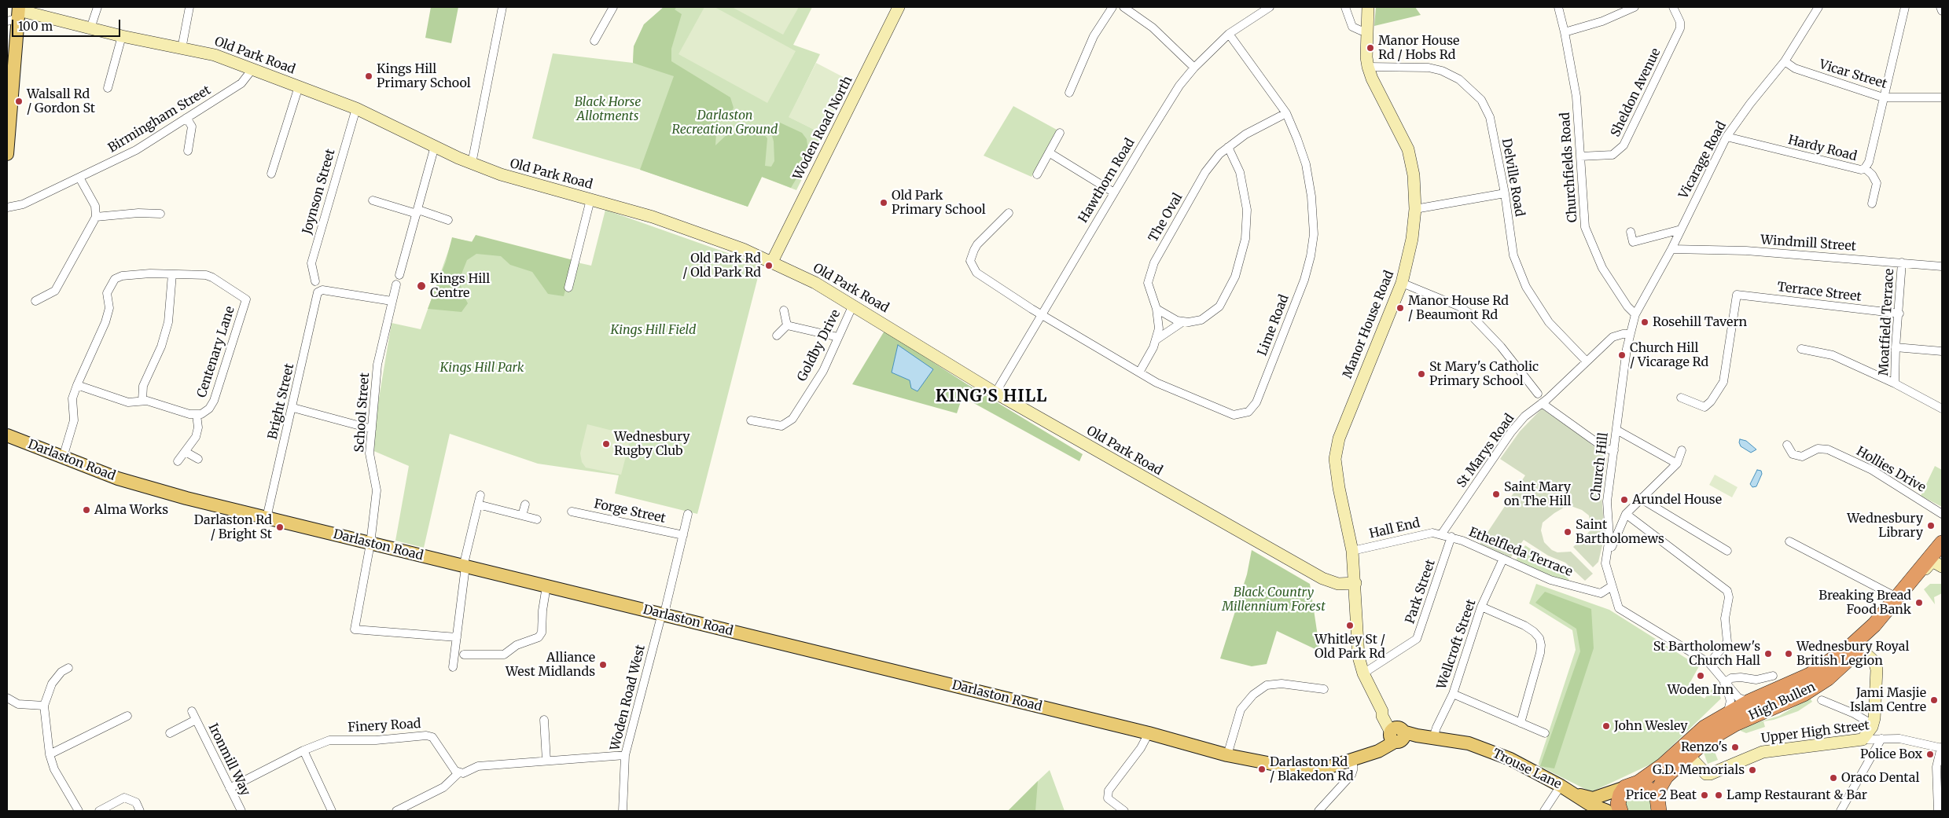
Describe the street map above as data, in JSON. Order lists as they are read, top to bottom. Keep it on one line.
{"streets":{"highway":["High Bullen"],"main road":["Darlaston Road","Trouse Lane"],"street":["Old Park Road","Vicar Street","Sheldon Avenue","Birmingham Street","Woden Road North","Hardy Road","Vicarage Road","Churchfields Road","Delville Road","Hawthorn Road","Joynson Street","The Oval","Windmill Street","Terrace Street","Moatfield Terrace","Manor House Road","Lime Road","Goldby Drive","Centenary Lane","Bright Street","School Street","St Marys Road","Church Hill","Hollies Drive","Forge Street","Hall End","Ethelfleda Terrace","Park Street","Wellcroft Street","Woden Road West","Finery Road","Upper High Street","Ironmill Way"]},"crossings":[["Old Park Road","Birmingham Street"],["Old Park Road","Woden Road North"],["Old Park Road","Hawthorn Road"],["Old Park Road","Joynson Street"],["Old Park Road","Manor House Road"],["Old Park Road","Goldby Drive"],["Vicar Street","Hardy Road"],["Vicar Street","Vicarage Road"],["Sheldon Avenue","Churchfields Road"],["Hardy Road","Vicarage Road"],["Vicarage Road","Churchfields Road"],["Vicarage Road","Windmill Street"],["Vicarage Road","Church Hill"],["Churchfields Road","Church Hill"],["Delville Road","Manor House Road"],["Delville Road","St Marys Road"],["Hawthorn Road","Lime Road"],["The Oval","Lime Road"],["Windmill Street","Moatfield Terrace"],["Terrace Street","Moatfield Terrace"],["Manor House Road","Darlaston Road"],["Manor House Road","Hall End"],["Manor House Road","Park Street"],["Centenary Lane","Darlaston Road"],["Bright Street","School Street"],["Bright Street","Darlaston Road"],["School Street","Darlaston Road"],["St Marys Road","Church Hill"],["St Marys Road","Hall End"],["St Marys Road","Ethelfleda Terrace"],["Darlaston Road","Wellcroft Street"],["Darlaston Road","Woden Road West"],["Darlaston Road","Trouse Lane"],["Church Hill","Ethelfleda Terrace"],["Church Hill","High Bullen"],["Hall End","Ethelfleda Terrace"],["Ethelfleda Terrace","Park Street"],["Ethelfleda Terrace","Wellcroft Street"],["Wellcroft Street","Trouse Lane"],["High Bullen","Upper High Street"],["High Bullen","Trouse Lane"],["Finery Road","Ironmill Way"]],"districts":["KING’S HILL"],"parks":["Black Horse Allotments","Darlaston Recreation Ground","Kings Hill Field","Kings Hill Park","Black Country Millennium Forest"],"places":["Manor House Rd / Hobs Rd","Kings Hill Primary School","Walsall Rd / Gordon St","Old Park Primary School","Old Park Rd / Old Park Rd","Kings Hill Centre","Manor House Rd / Beaumont Rd","Rosehill Tavern","Church Hill / Vicarage Rd","St Mary's Catholic Primary School","Wednesbury Rugby Club","Saint Mary on The Hill","Arundel House","Alma Works","Wednesbury Library","Darlaston Rd / Bright St","Saint Bartholomews","Breaking Bread Food Bank","Whitley St / Old Park Rd","St Bartholomew's Church Hall","Wednesbury Royal British Legion","Alliance West Midlands","Woden Inn","Jami Masjie Islam Centre","John Wesley","Renzo's","Police Box","Darlaston Rd / Blakedon Rd","G.D. Memorials","Oraco Dental","Price 2 Beat","Lamp Restaurant & Bar"],"scale_bar":"100 m"}
